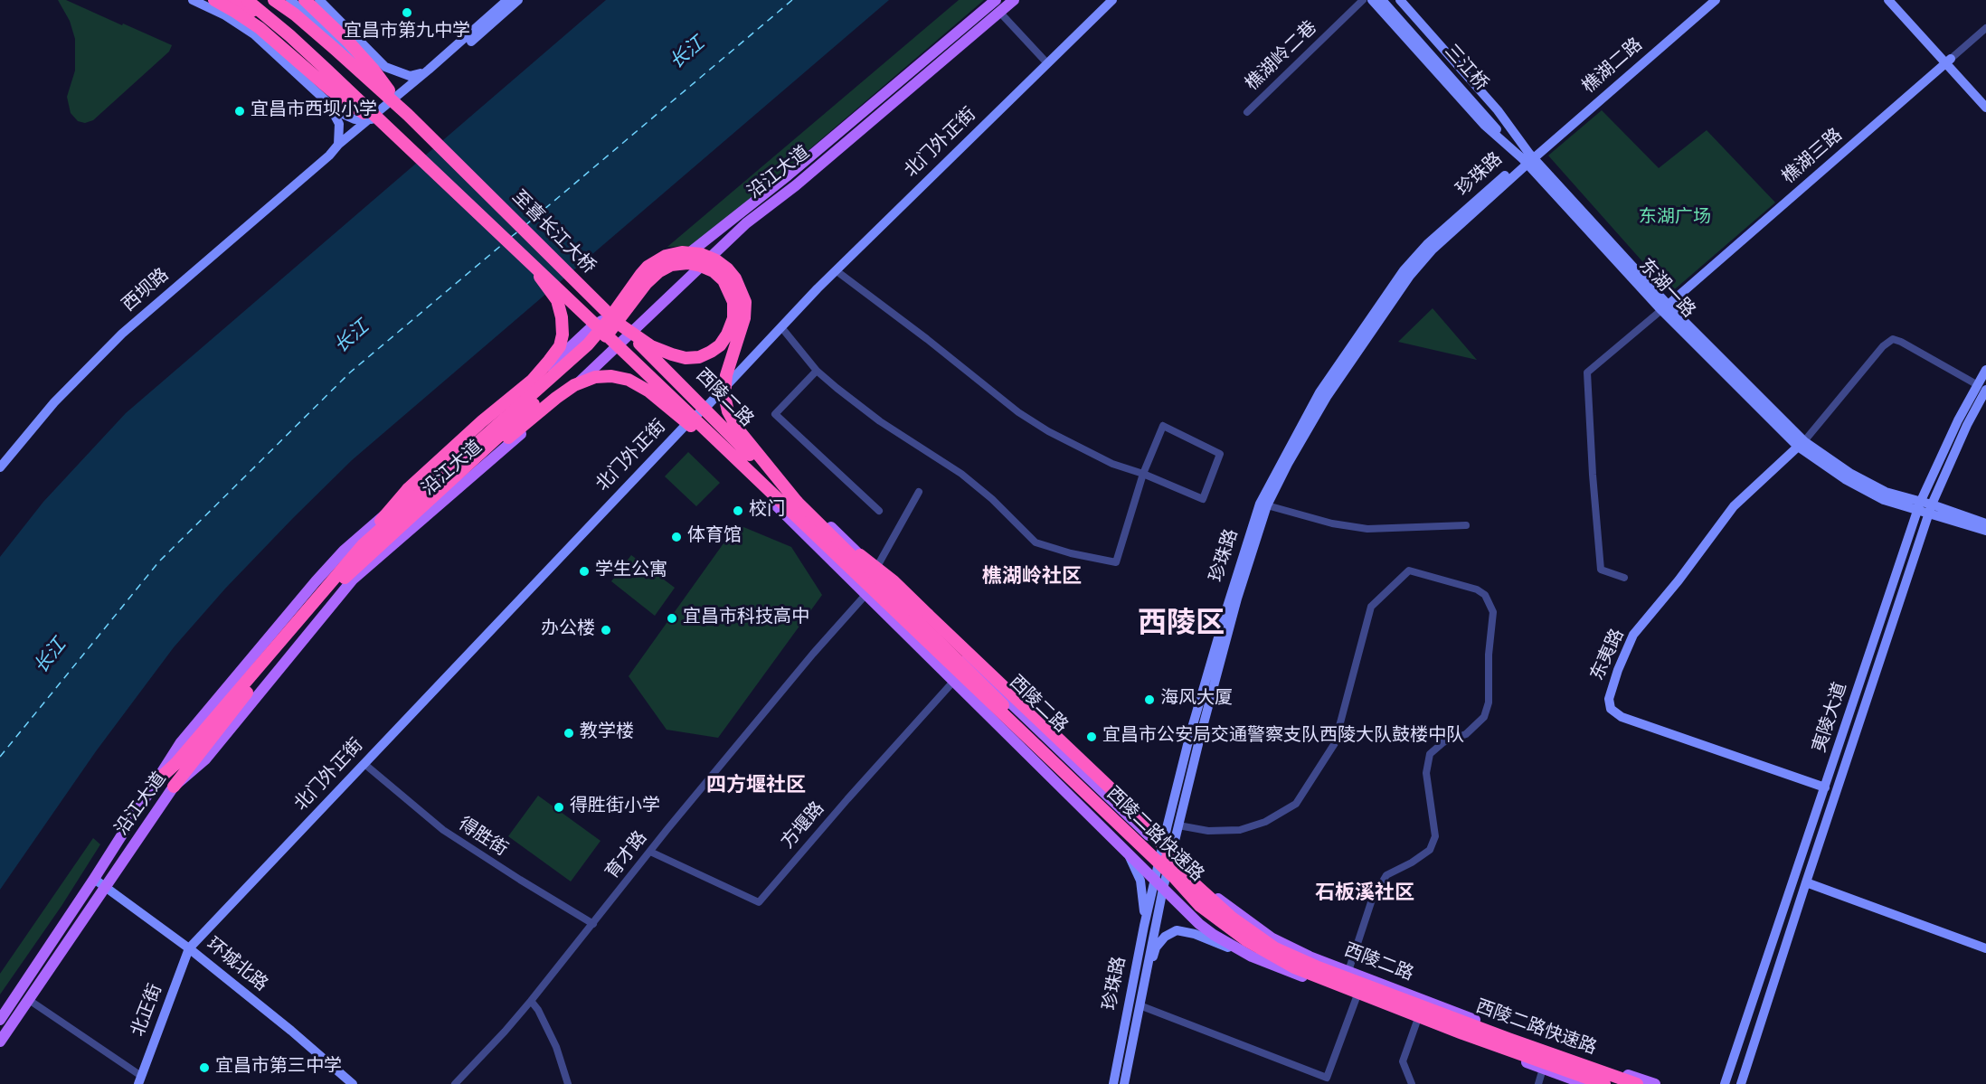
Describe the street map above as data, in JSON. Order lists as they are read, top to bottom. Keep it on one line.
{"streets":{"highway":["至喜长江大桥","西陵二路快速路"],"main road":["樵湖二路","三江桥","北门外正街","樵湖三路","沿江大道","珍珠路","西坝路","西陵二路","东夷路","夷陵大道","环城北路","北正街"],"street":["樵湖岭二巷","方堰路","得胜街","育才路"]},"crossings":[["樵湖二路","三江桥"],["樵湖二路","珍珠路"],["三江桥","珍珠路"],["北门外正街","西陵二路"],["北门外正街","得胜街"],["北门外正街","环城北路"],["北门外正街","北正街"],["沿江大道","至喜长江大桥"],["沿江大道","西陵二路"],["沿江大道","环城北路"],["珍珠路","西陵二路"],["至喜长江大桥","西陵二路"],["至喜长江大桥","西陵二路快速路"],["东夷路","夷陵大道"],["方堰路","育才路"],["得胜街","育才路"],["环城北路","北正街"]],"districts":["樵湖岭社区","西陵区","四方堰社区","石板溪社区"],"water":["长江"],"parks":["东湖广场"],"places":["宜昌市第九中学","宜昌市西坝小学","校门","体育馆","学生公寓","宜昌市科技高中","办公楼","海风大厦","教学楼","宜昌市公安局交通警察支队西陵大队鼓楼中队","得胜街小学","宜昌市第三中学"]}
